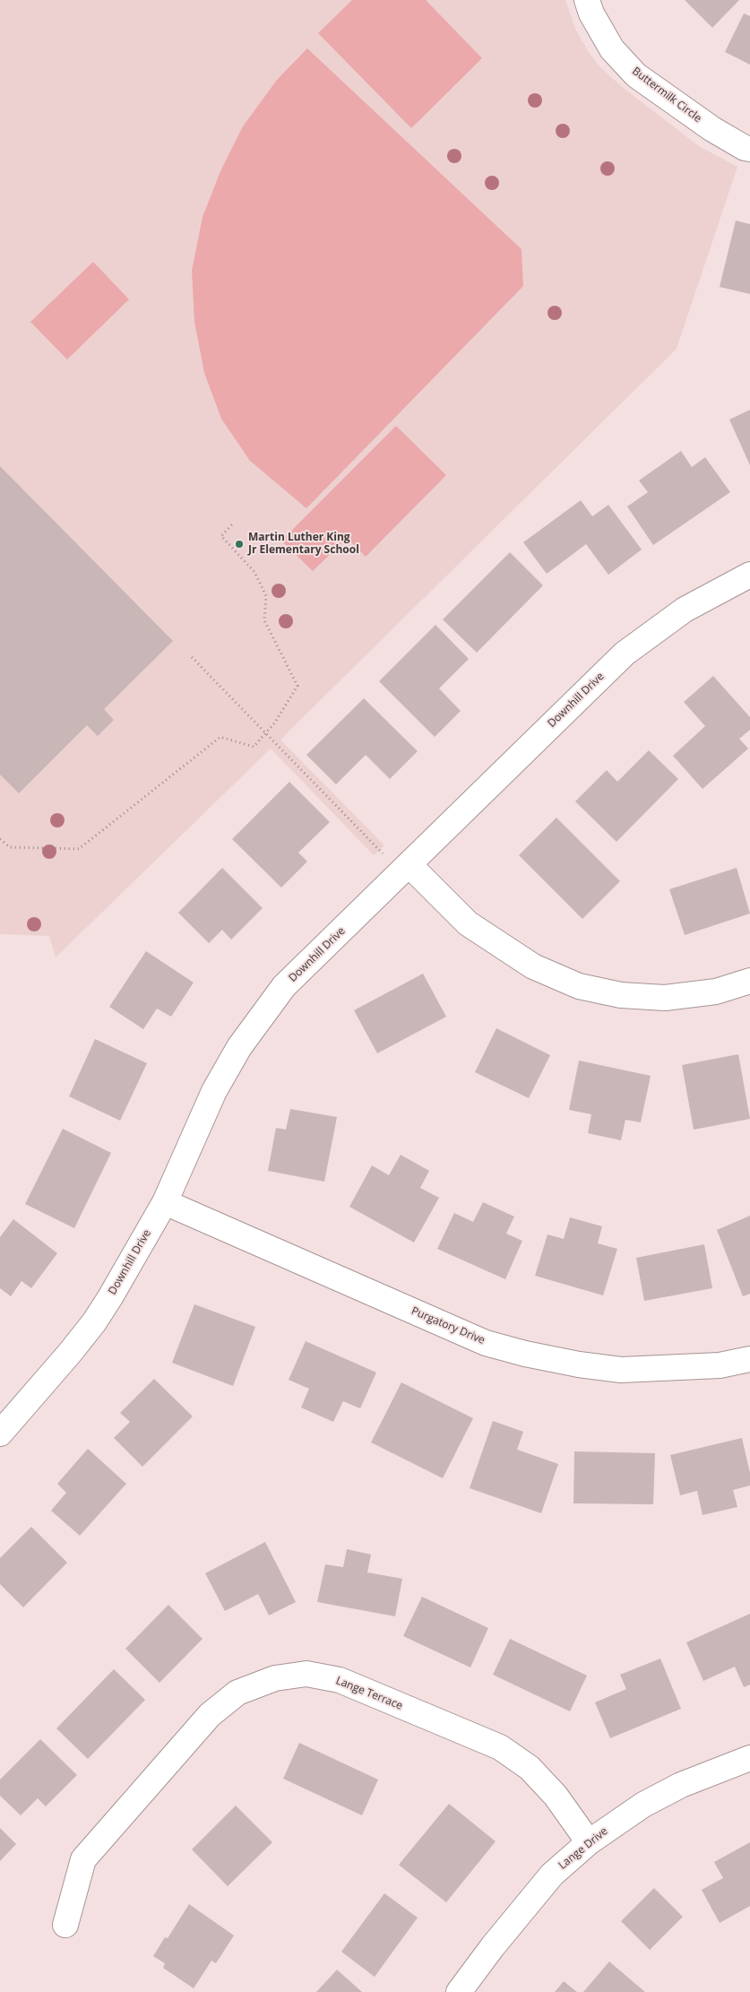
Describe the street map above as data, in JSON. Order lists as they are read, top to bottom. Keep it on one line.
{"streets":{"street":["Buttermilk Circle","Downhill Drive","Purgatory Drive","Lange Terrace","Lange Drive"]},"crossings":[["Downhill Drive","Purgatory Drive"],["Lange Terrace","Lange Drive"]],"places":["Martin Luther King Jr Elementary School"]}
